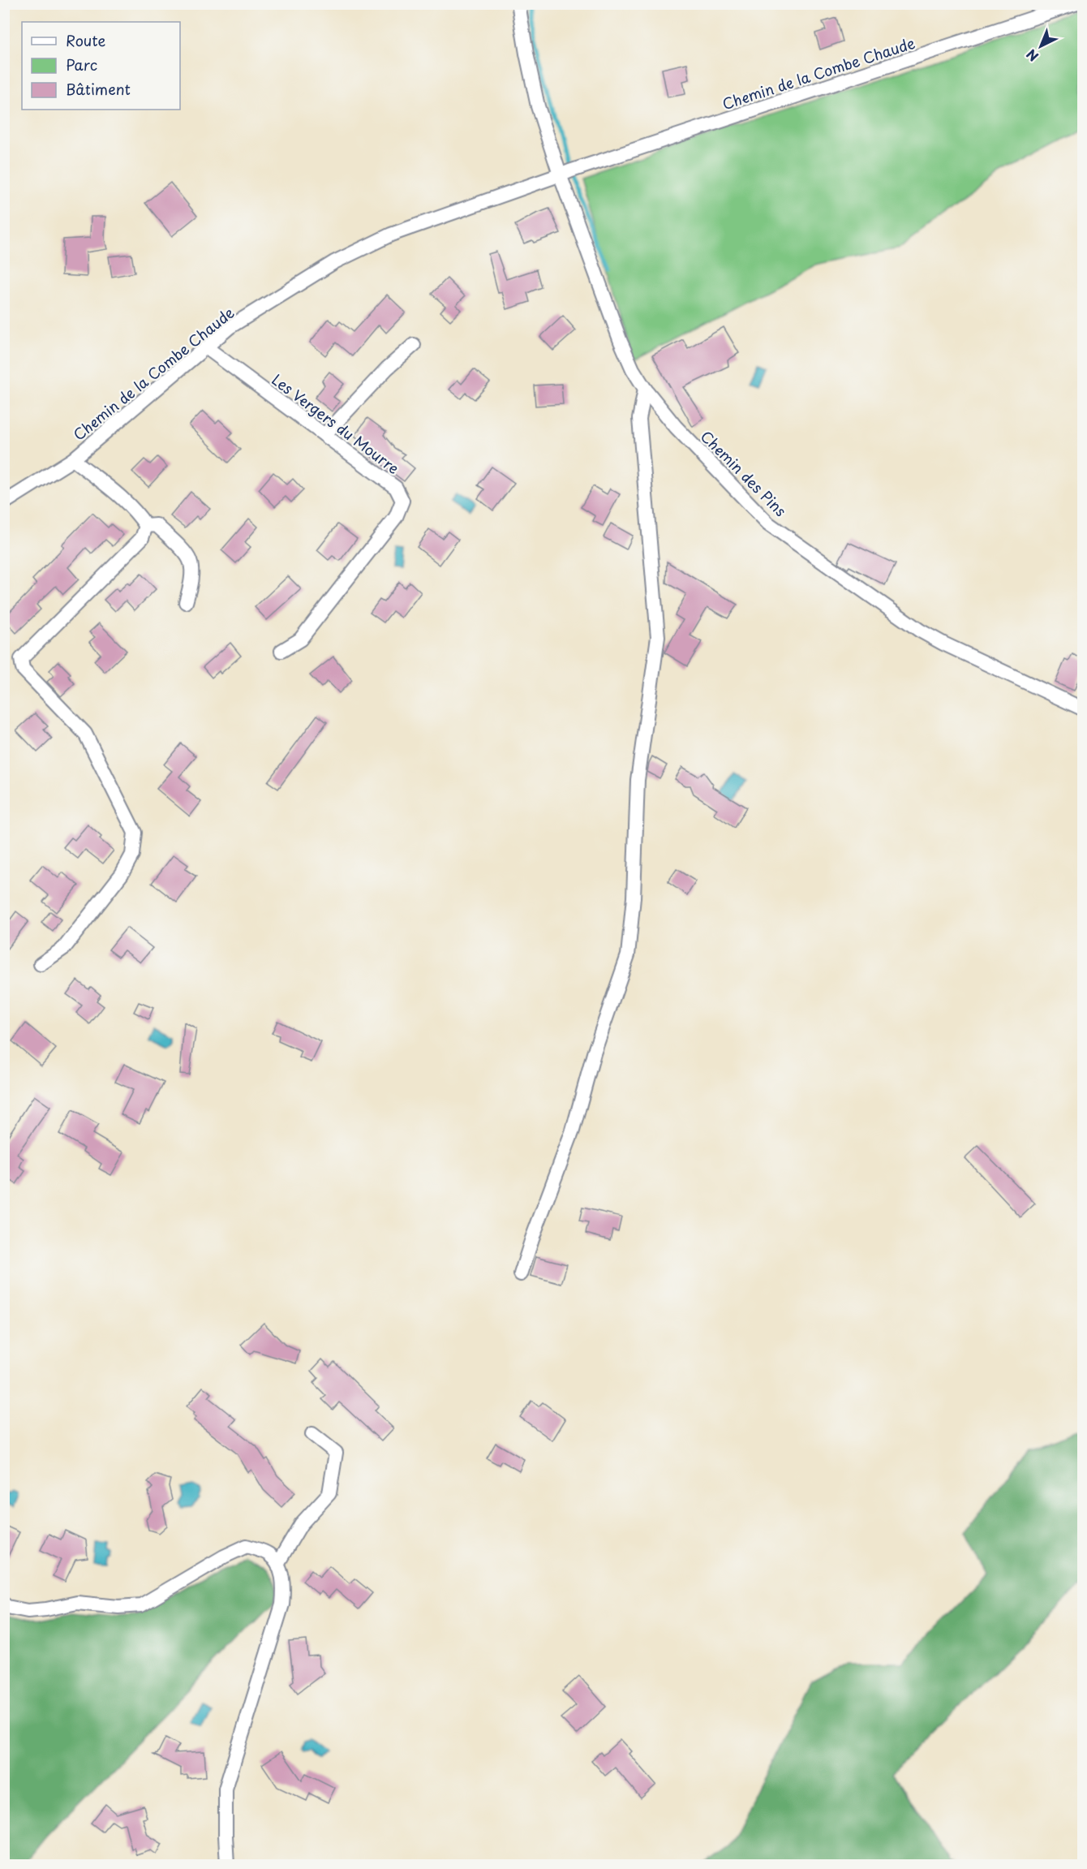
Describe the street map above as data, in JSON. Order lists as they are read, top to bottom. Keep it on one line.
{"streets":{"street":["Chemin de la Combe Chaude","Les Vergers du Mourre","Chemin des Pins"]},"crossings":[["Chemin de la Combe Chaude","Les Vergers du Mourre"],["Chemin de la Combe Chaude","Chemin des Pins"]],"legend":["Route","Parc","Bâtiment"],"north":"bottom left"}
